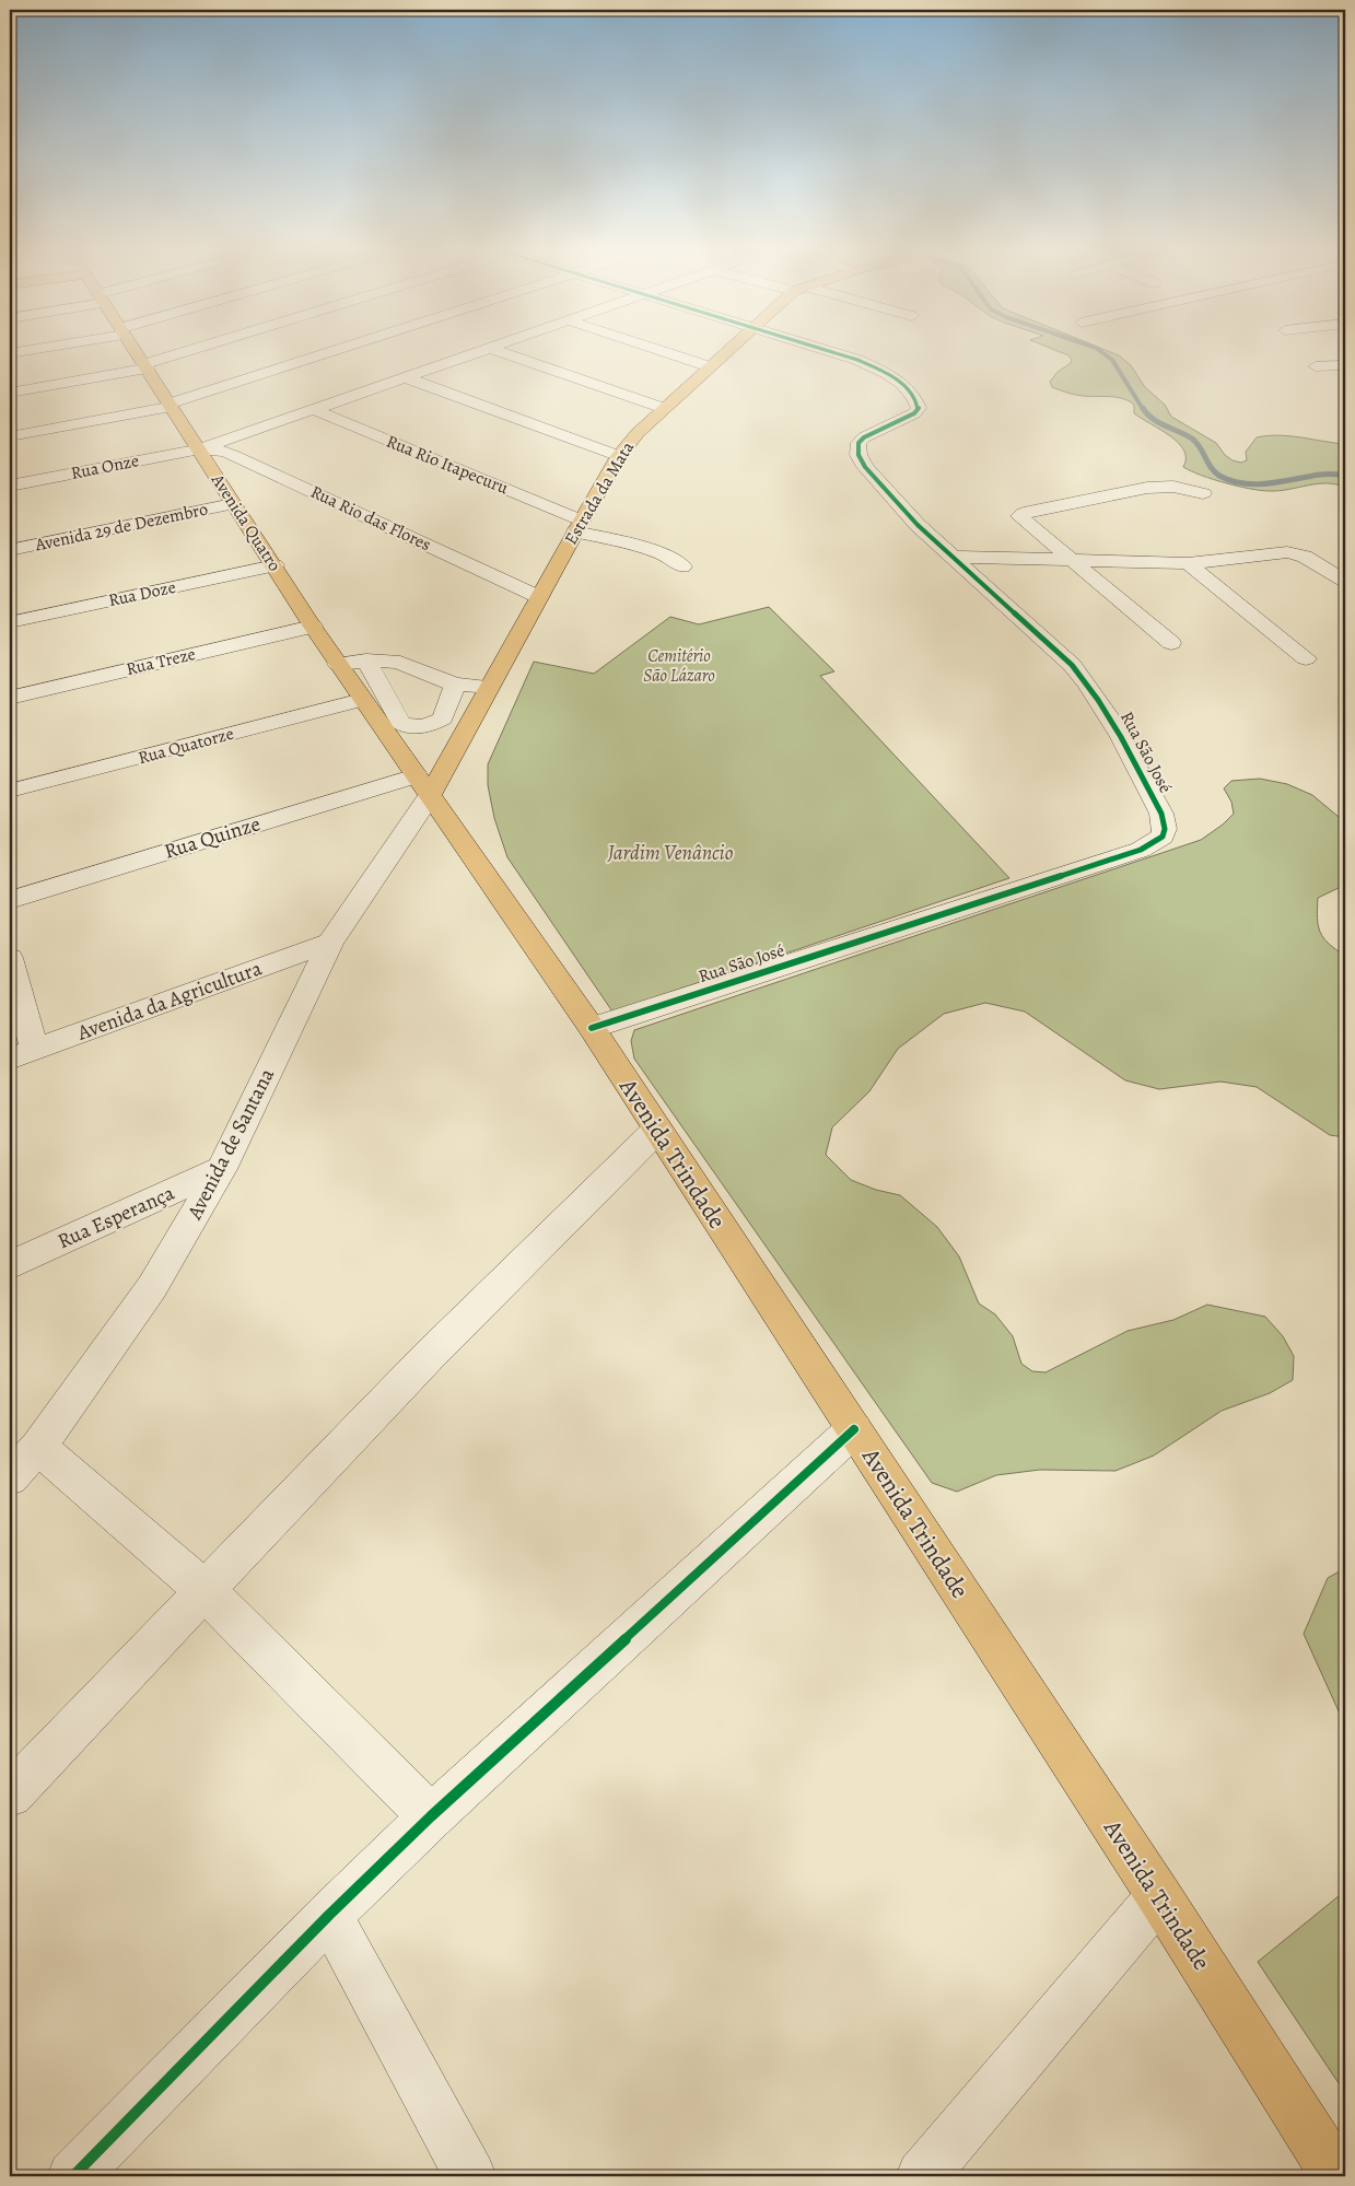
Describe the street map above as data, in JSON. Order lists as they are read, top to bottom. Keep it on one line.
{"streets":{"main road":["Estrada da Mata","Avenida Quatro","Avenida Trindade"],"street":["Rua Rio Itapecuru","Rua Onze","Rua Rio das Flores","Avenida 29 de Dezembro","Rua Doze","Rua Treze","Rua Quatorze","Rua São José","Rua Quinze","Avenida da Agricultura","Avenida de Santana","Rua Esperança"]},"crossings":[["Rua Rio Itapecuru","Estrada da Mata"],["Rua Onze","Rua Rio das Flores"],["Rua Onze","Avenida Quatro"],["Estrada da Mata","Rua Rio das Flores"],["Estrada da Mata","Avenida Quatro"],["Estrada da Mata","Rua Quinze"],["Estrada da Mata","Avenida de Santana"],["Estrada da Mata","Avenida Trindade"],["Rua Rio das Flores","Avenida Quatro"],["Avenida Quatro","Avenida 29 de Dezembro"],["Avenida Quatro","Rua Doze"],["Avenida Quatro","Rua Treze"],["Avenida Quatro","Rua Quatorze"],["Avenida Quatro","Rua Quinze"],["Avenida Quatro","Avenida de Santana"],["Avenida Quatro","Avenida Trindade"],["Rua São José","Avenida Trindade"],["Rua Quinze","Avenida de Santana"],["Rua Quinze","Avenida Trindade"],["Avenida da Agricultura","Avenida de Santana"],["Avenida de Santana","Avenida Trindade"],["Avenida de Santana","Rua Esperança"]],"parks":["Cemitério São Lázaro","Jardim Venâncio"]}
